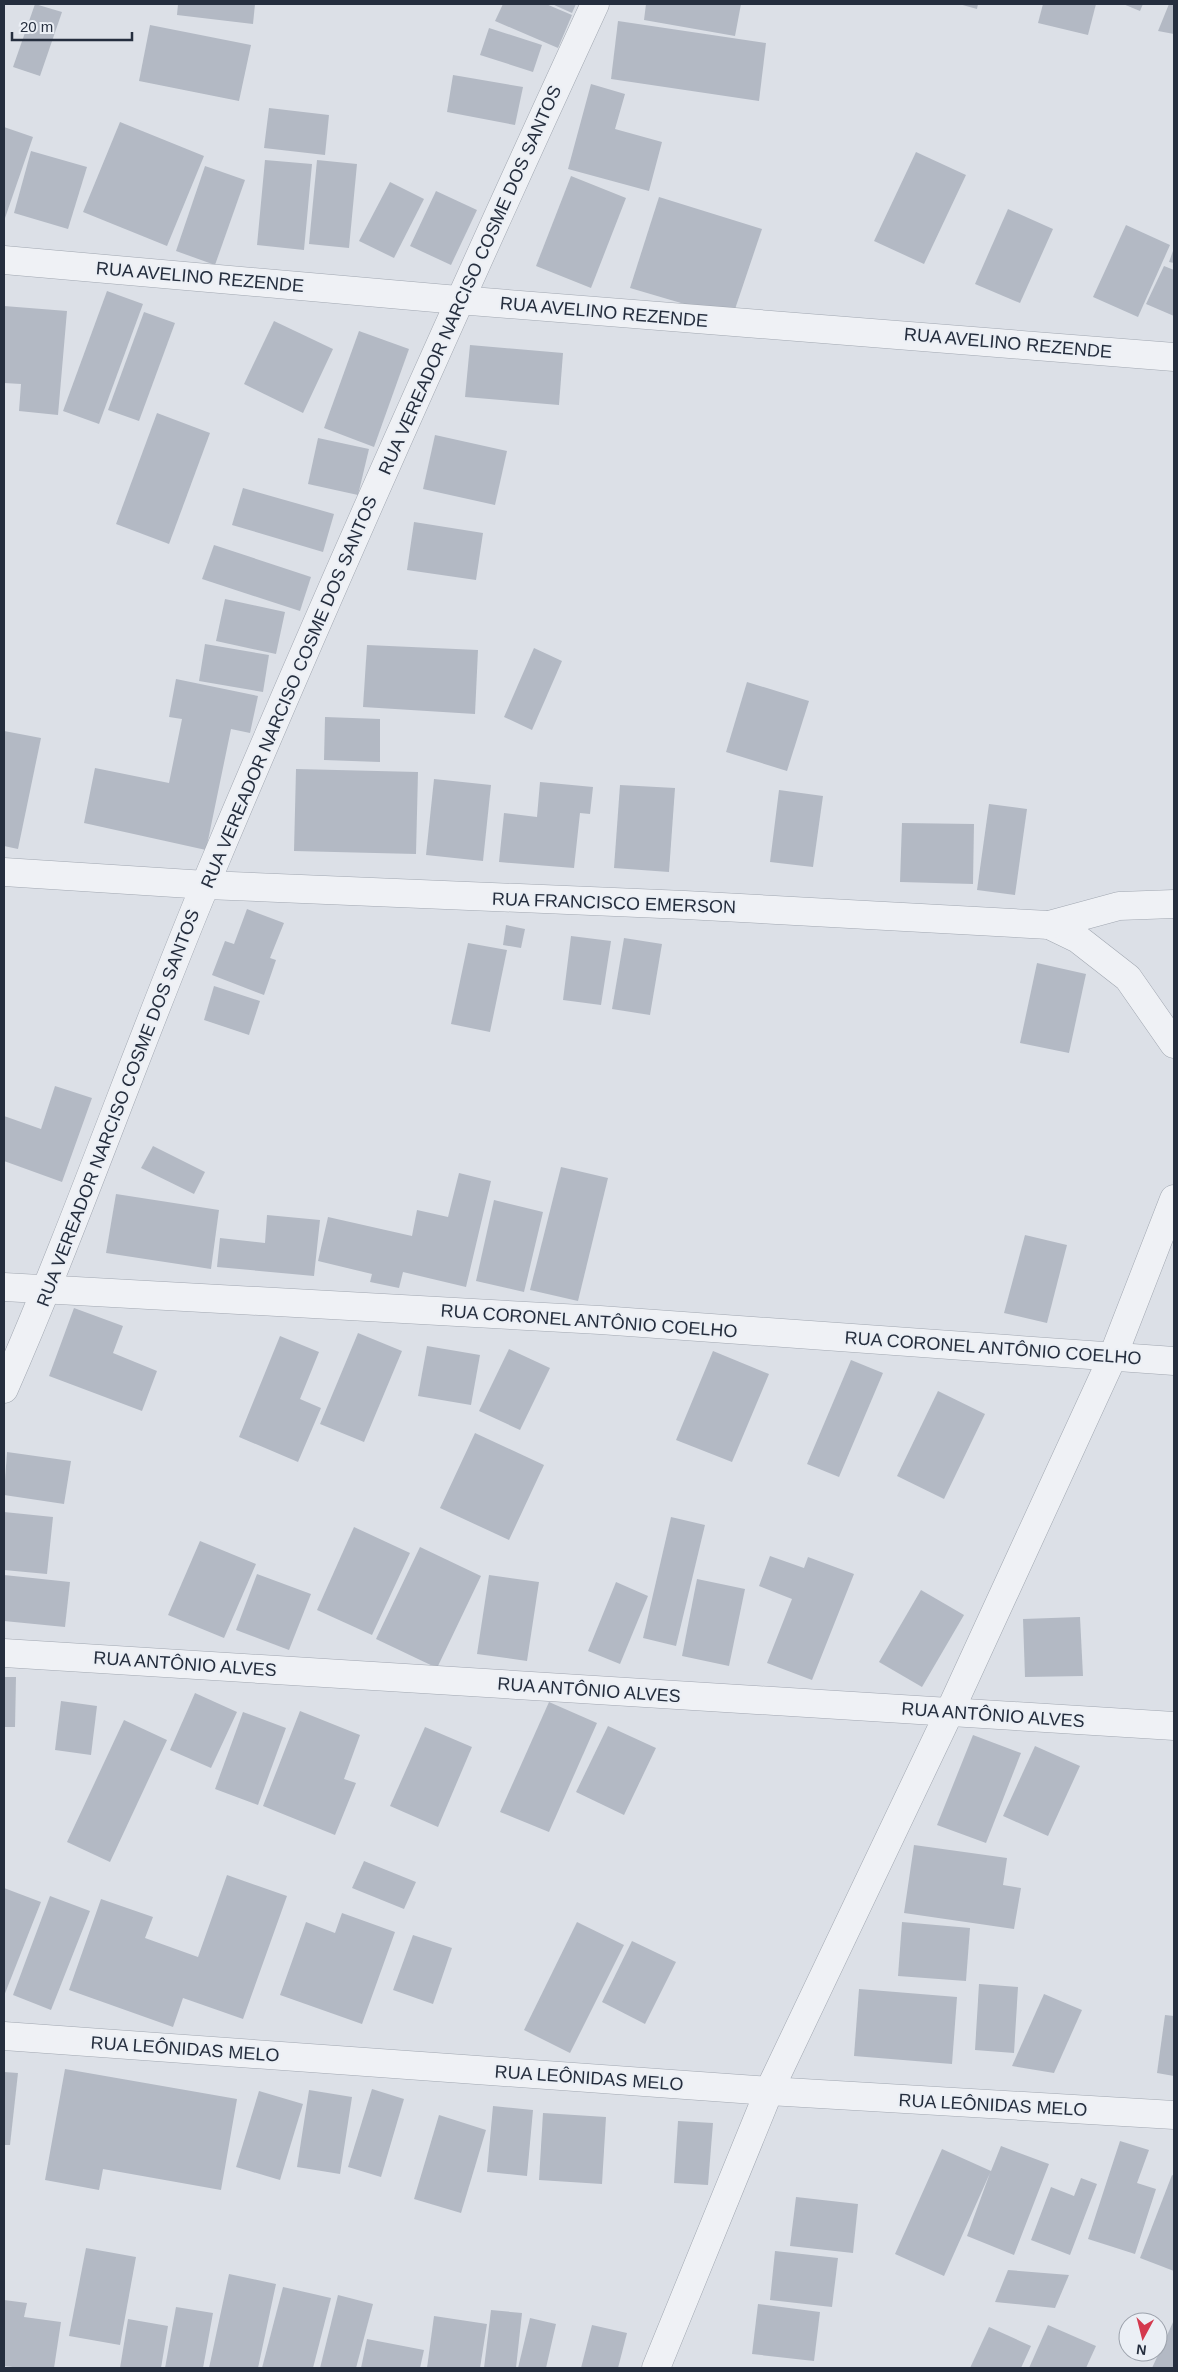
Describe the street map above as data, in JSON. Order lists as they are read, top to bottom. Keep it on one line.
{"streets":{"street":["RUA AVELINO REZENDE","RUA VEREADOR NARCISO COSME DOS SANTOS","RUA FRANCISCO EMERSON","RUA CORONEL ANTÔNIO COELHO","RUA ANTÔNIO ALVES","RUA LEÔNIDAS MELO"]},"crossings":[["RUA AVELINO REZENDE","RUA VEREADOR NARCISO COSME DOS SANTOS"],["RUA VEREADOR NARCISO COSME DOS SANTOS","RUA FRANCISCO EMERSON"],["RUA VEREADOR NARCISO COSME DOS SANTOS","RUA CORONEL ANTÔNIO COELHO"]],"scale_bar":"20 m","north":"bottom"}
